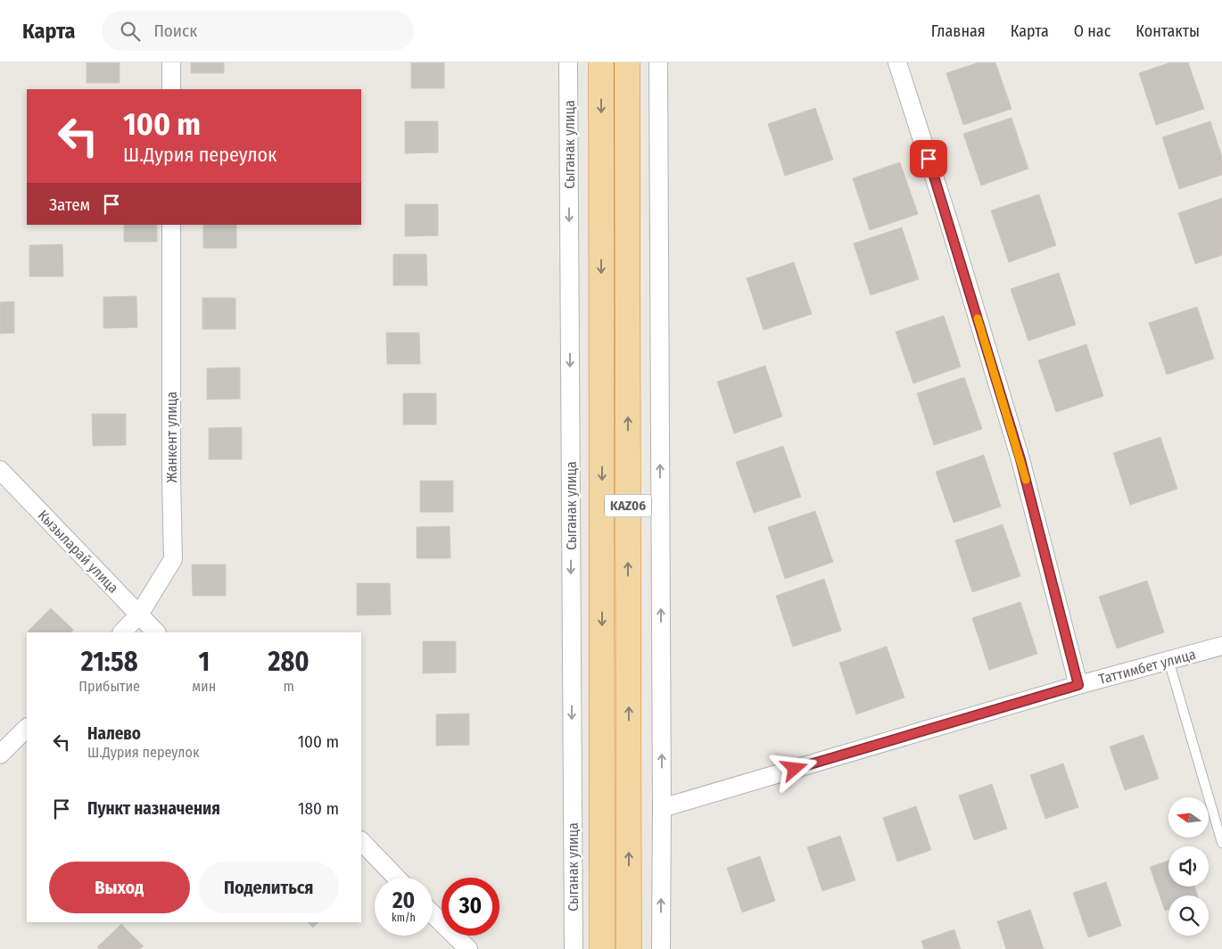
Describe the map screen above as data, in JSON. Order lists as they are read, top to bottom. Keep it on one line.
{"streets":{"highway":["KАZ06"],"street":["Сыганак улица","Жанкент улица","Кызыларай улица","Таттимбет улица"]},"crossings":[["Жанкент улица","Кызыларай улица"]],"north":"left","page":{"header":"Карта","search":"Поиск","nav":["Главная","Карта","О нас","Контакты"],"turn":["100 m","Ш.Дурия переулок"],"then":"Затем","eta":["21:58","Прибытие","1","мин","280","m"],"list":[{"name":"Налево","note":"Ш.Дурия переулок","value":"100 m"},{"name":"Пункт назначения","value":"180 m"}],"buttons":["Выход","Поделиться"],"speed":"20 km/h","limit":"30"}}
